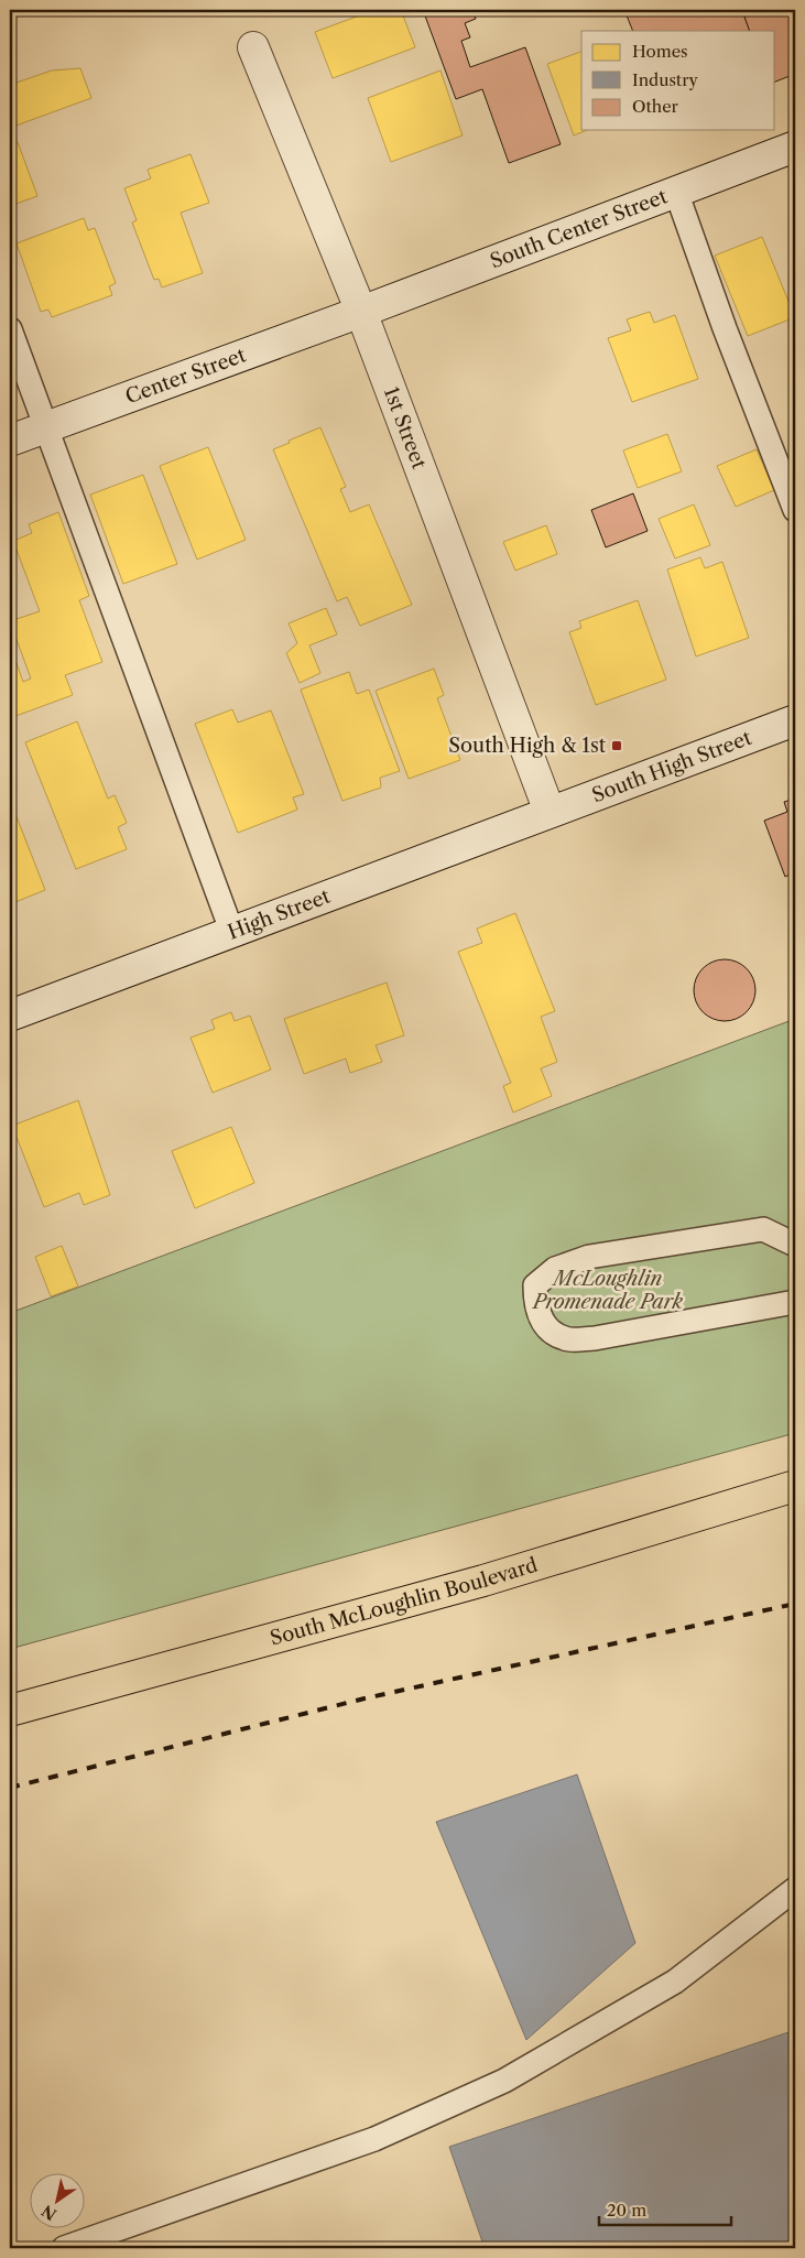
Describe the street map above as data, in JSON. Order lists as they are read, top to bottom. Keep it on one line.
{"streets":{"highway":["South McLoughlin Boulevard"],"street":["South Center Street","Center Street","1st Street","South High Street","High Street"]},"crossings":[["South Center Street","Center Street"],["South Center Street","1st Street"],["Center Street","1st Street"],["1st Street","South High Street"],["1st Street","High Street"],["South High Street","High Street"]],"parks":["McLoughlin Promenade Park"],"places":{"transit":["South High & 1st"]},"legend":["Homes","Industry","Other"],"scale_bar":"20 m","north":"bottom left"}
